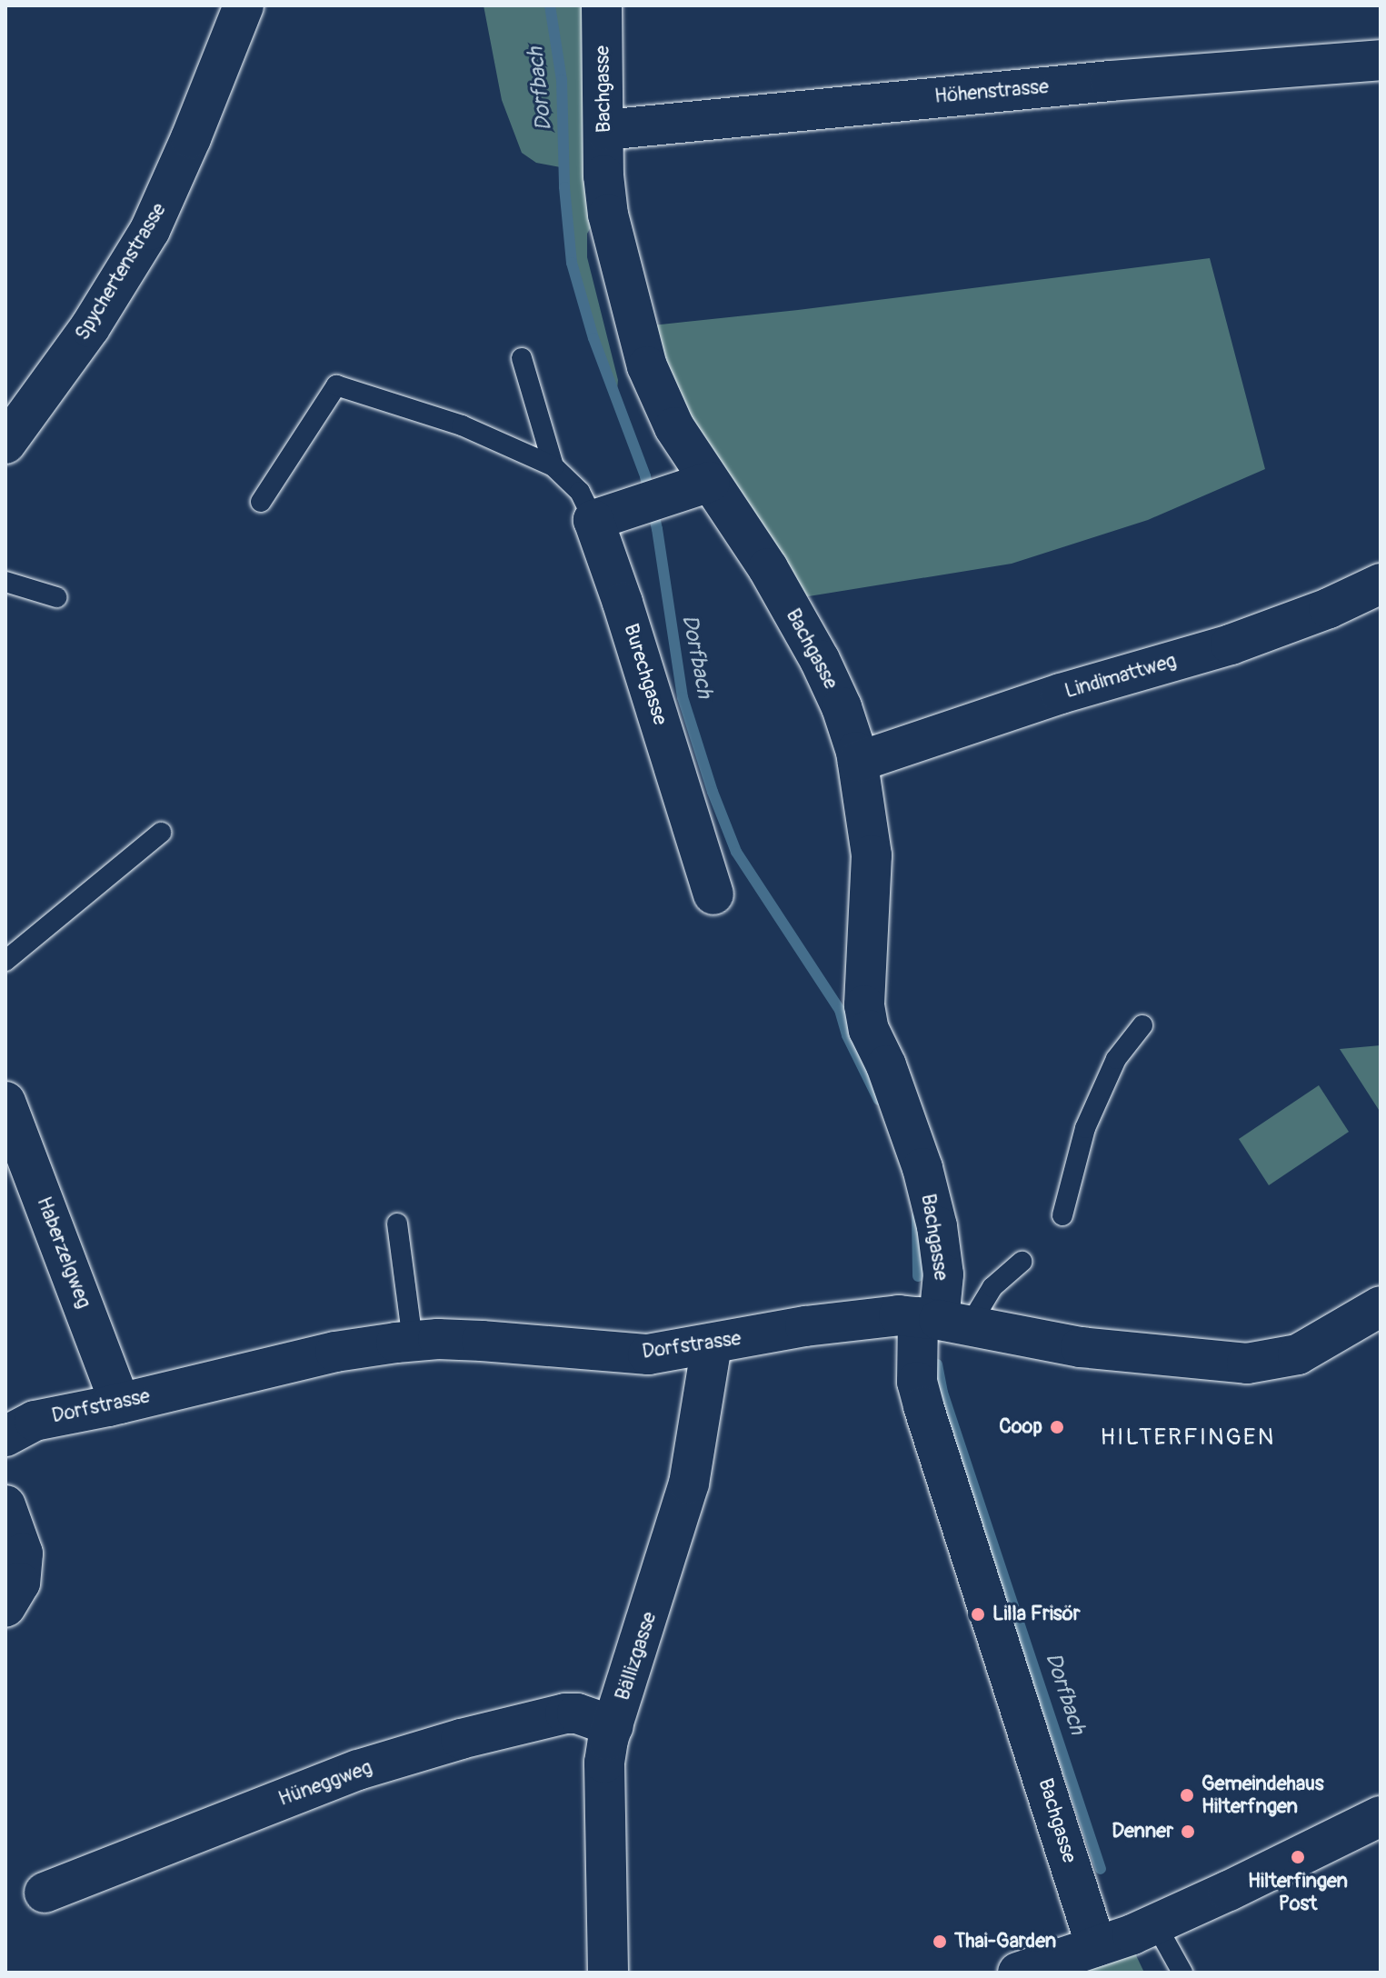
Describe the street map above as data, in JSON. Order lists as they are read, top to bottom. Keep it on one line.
{"streets":{"street":["Bachgasse","Höhenstrasse","Spychertenstrasse","Burechgasse","Lindimattweg","Haberzelgweg","Dorfstrasse","Bällizgasse","Hüneggweg"]},"crossings":[["Bachgasse","Höhenstrasse"],["Bachgasse","Lindimattweg"],["Bachgasse","Dorfstrasse"],["Haberzelgweg","Dorfstrasse"],["Dorfstrasse","Bällizgasse"],["Bällizgasse","Hüneggweg"]],"districts":["HILTERFINGEN"],"water":["Dorfbach"],"places":["Coop","Lilla Frisör","Gemeindehaus Hilterfngen","Denner","Hilterfingen Post","Thai-Garden"]}
